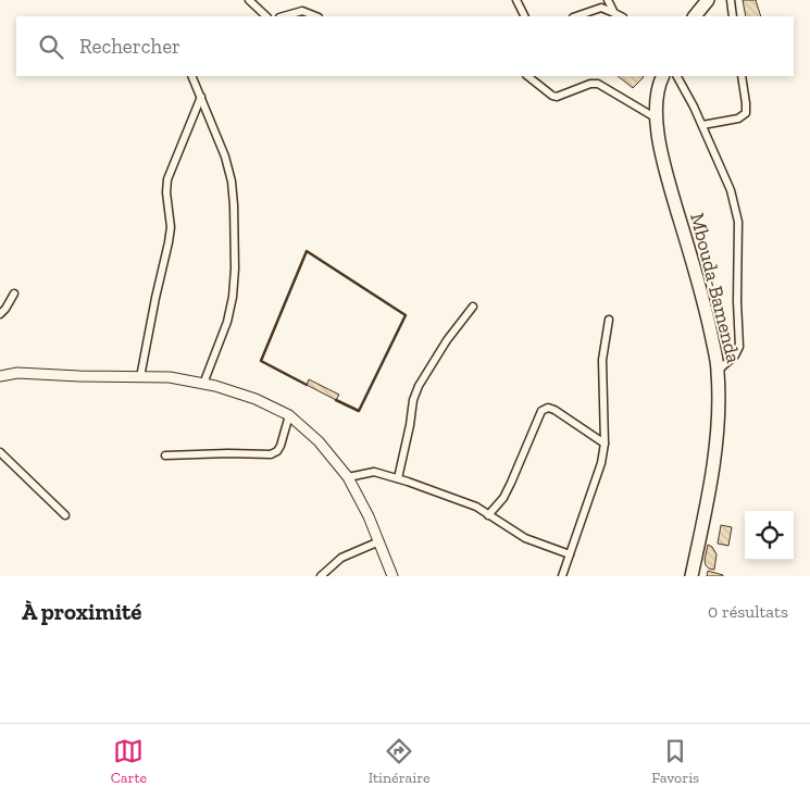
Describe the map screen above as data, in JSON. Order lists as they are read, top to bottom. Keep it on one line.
{"streets":{"highway":["Mbouda-Bamenda"]},"page":{"search":"Rechercher","heading":["À proximité","0 résultats"],"nav":["Carte","Itinéraire","Favoris"]}}
